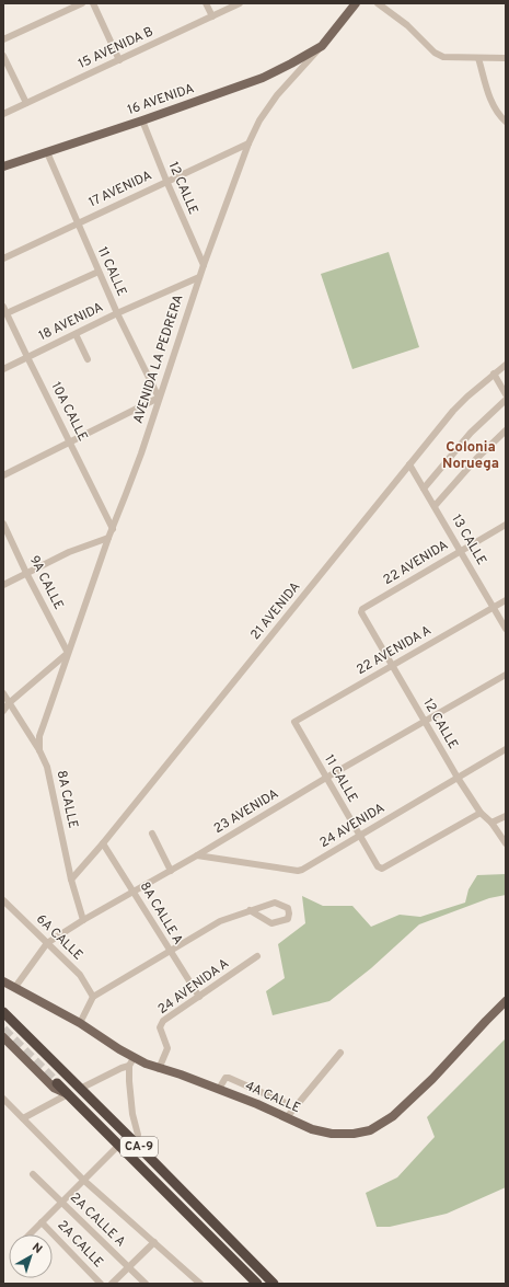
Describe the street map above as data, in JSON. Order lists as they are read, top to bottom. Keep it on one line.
{"streets":{"highway":["CA-9"],"main road":["16 AVENIDA","AVENIDA LA PEDRERA","4A CALLE"],"street":["15 AVENIDA B","12 CALLE","17 AVENIDA","11 CALLE","18 AVENIDA","10A CALLE","13 CALLE","22 AVENIDA","9A CALLE","21 AVENIDA","22 AVENIDA A","8A CALLE","23 AVENIDA","24 AVENIDA","8A CALLE A","6A CALLE","24 AVENIDA A","2A CALLE A","2A CALLE"]},"crossings":[["16 AVENIDA","12 CALLE"],["16 AVENIDA","11 CALLE"],["16 AVENIDA","AVENIDA LA PEDRERA"],["12 CALLE","17 AVENIDA"],["12 CALLE","11 CALLE"],["12 CALLE","AVENIDA LA PEDRERA"],["12 CALLE","22 AVENIDA"],["12 CALLE","22 AVENIDA A"],["12 CALLE","23 AVENIDA"],["12 CALLE","24 AVENIDA"],["17 AVENIDA","11 CALLE"],["17 AVENIDA","AVENIDA LA PEDRERA"],["11 CALLE","18 AVENIDA"],["11 CALLE","AVENIDA LA PEDRERA"],["11 CALLE","22 AVENIDA A"],["11 CALLE","23 AVENIDA"],["11 CALLE","24 AVENIDA"],["18 AVENIDA","AVENIDA LA PEDRERA"],["18 AVENIDA","10A CALLE"],["AVENIDA LA PEDRERA","10A CALLE"],["AVENIDA LA PEDRERA","9A CALLE"],["AVENIDA LA PEDRERA","8A CALLE"],["13 CALLE","22 AVENIDA"],["13 CALLE","21 AVENIDA"],["13 CALLE","22 AVENIDA A"],["21 AVENIDA","8A CALLE"],["21 AVENIDA","8A CALLE A"],["8A CALLE","23 AVENIDA"],["23 AVENIDA","24 AVENIDA"],["23 AVENIDA","8A CALLE A"],["23 AVENIDA","6A CALLE"],["23 AVENIDA","4A CALLE"],["8A CALLE A","24 AVENIDA A"],["24 AVENIDA A","4A CALLE"]],"districts":["Colonia Noruega"],"north":"top right"}
